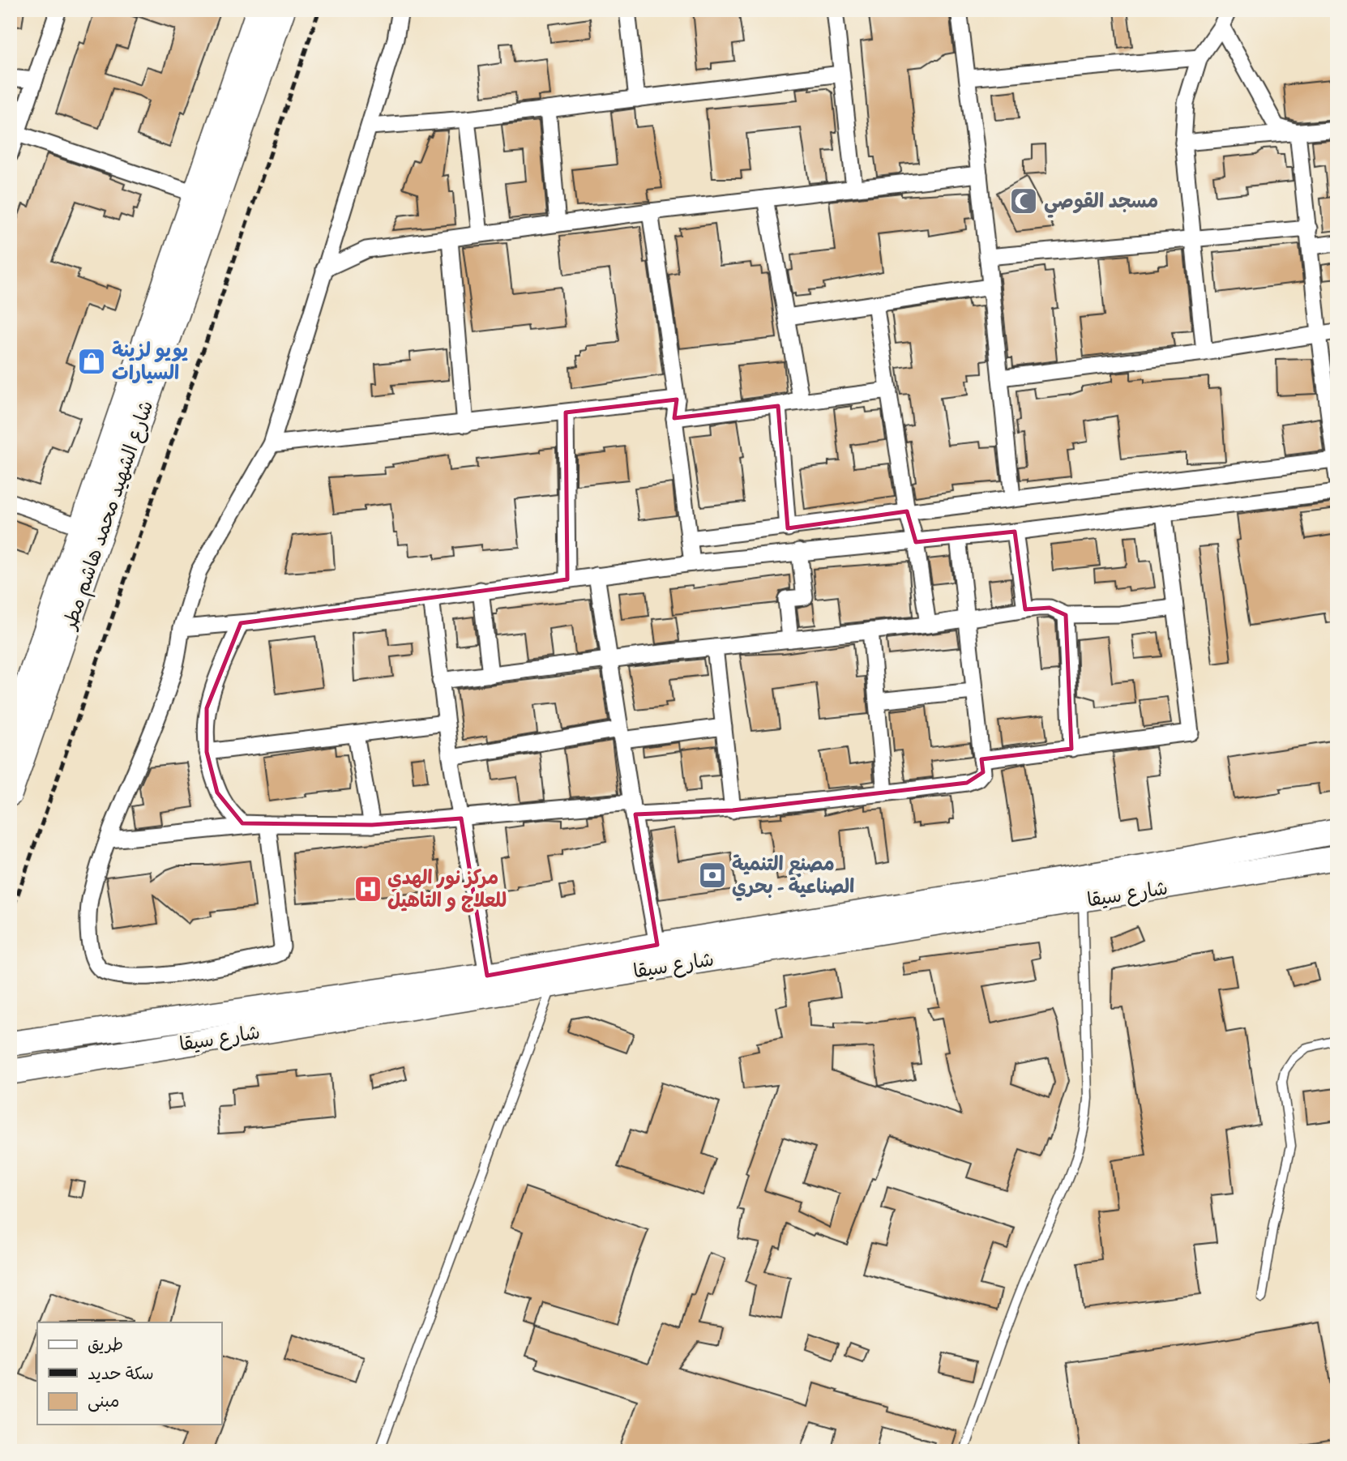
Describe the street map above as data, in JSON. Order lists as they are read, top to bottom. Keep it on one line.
{"streets":{"main road":["شارع الشهيد محمد هاشم مطر","شارع سيقا"]},"places":{"mosque":["مسجد القوصي"],"shop":["يويو لزينة السيارات"],"bank":["مصنع التنمية الصناعية - بحري"],"hospital":["مركز نور الهدي للعلاج و التاهيل"]},"legend":["طريق","سكة حديد","مبنى"]}
